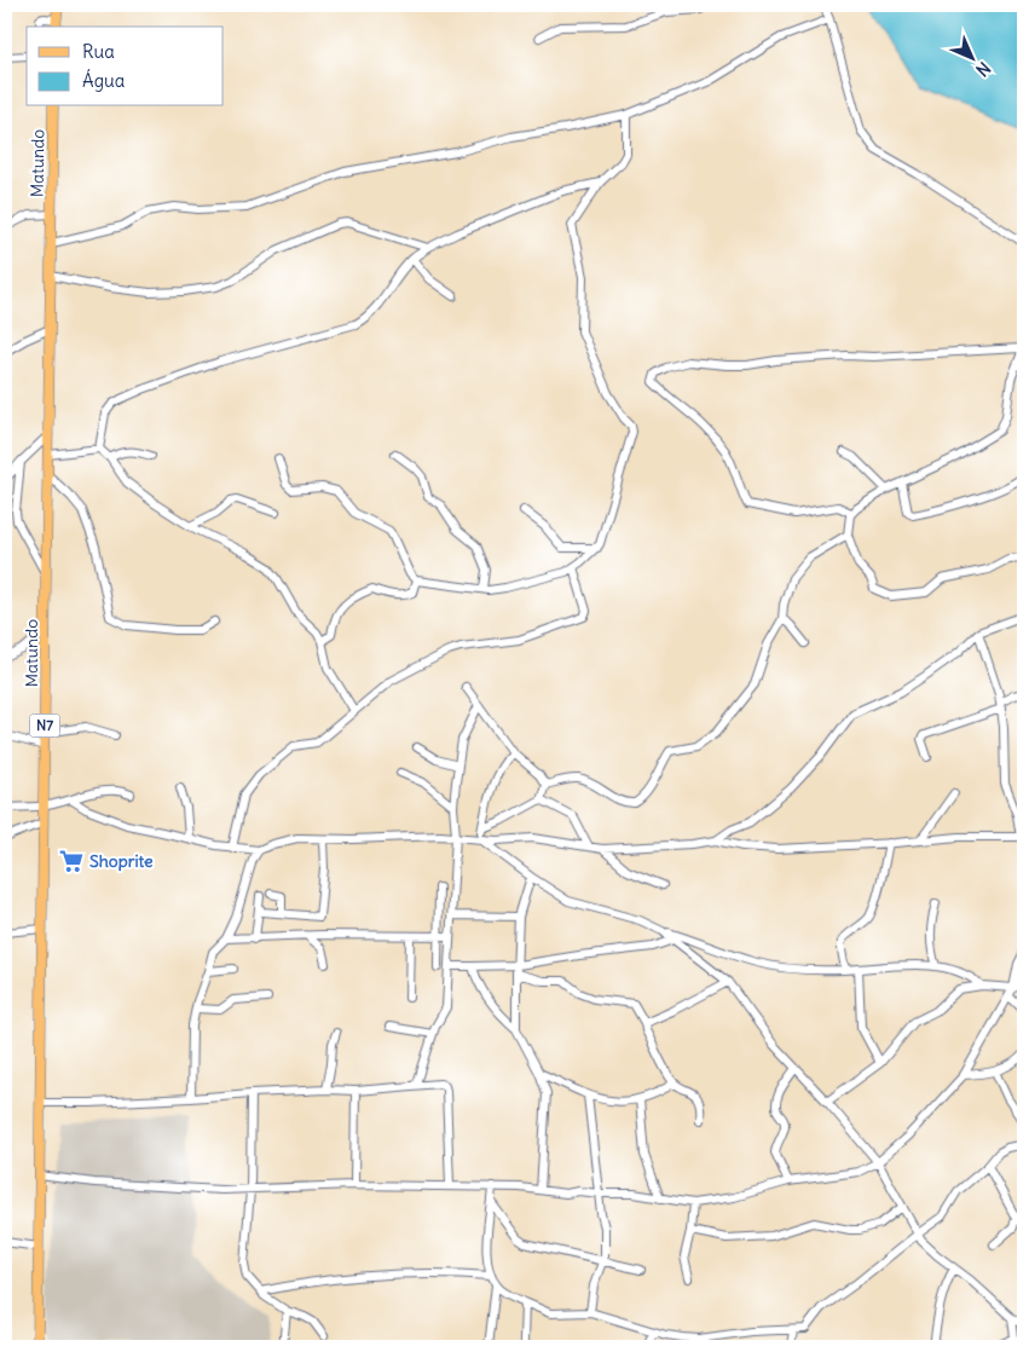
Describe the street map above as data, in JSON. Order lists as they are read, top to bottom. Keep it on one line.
{"streets":{"main road":["Matundo","N7"]},"places":{"supermarket":["Shoprite"]},"legend":["Rua","Água"],"north":"bottom right"}
